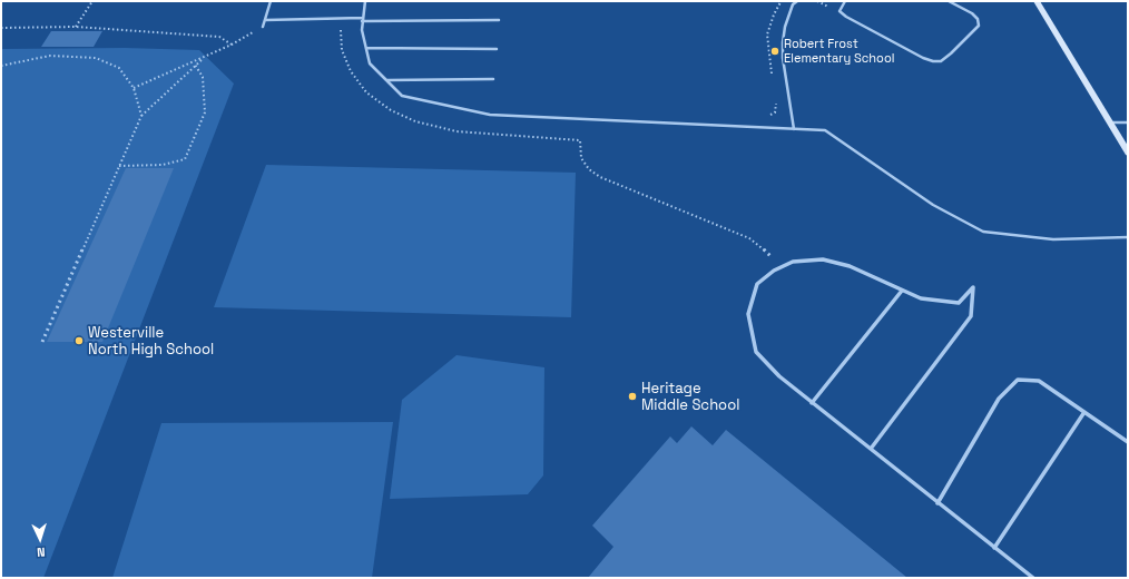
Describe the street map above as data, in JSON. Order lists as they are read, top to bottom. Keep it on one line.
{"places":["Robert Frost Elementary School","Westerville North High School","Heritage Middle School"],"north":"bottom"}
